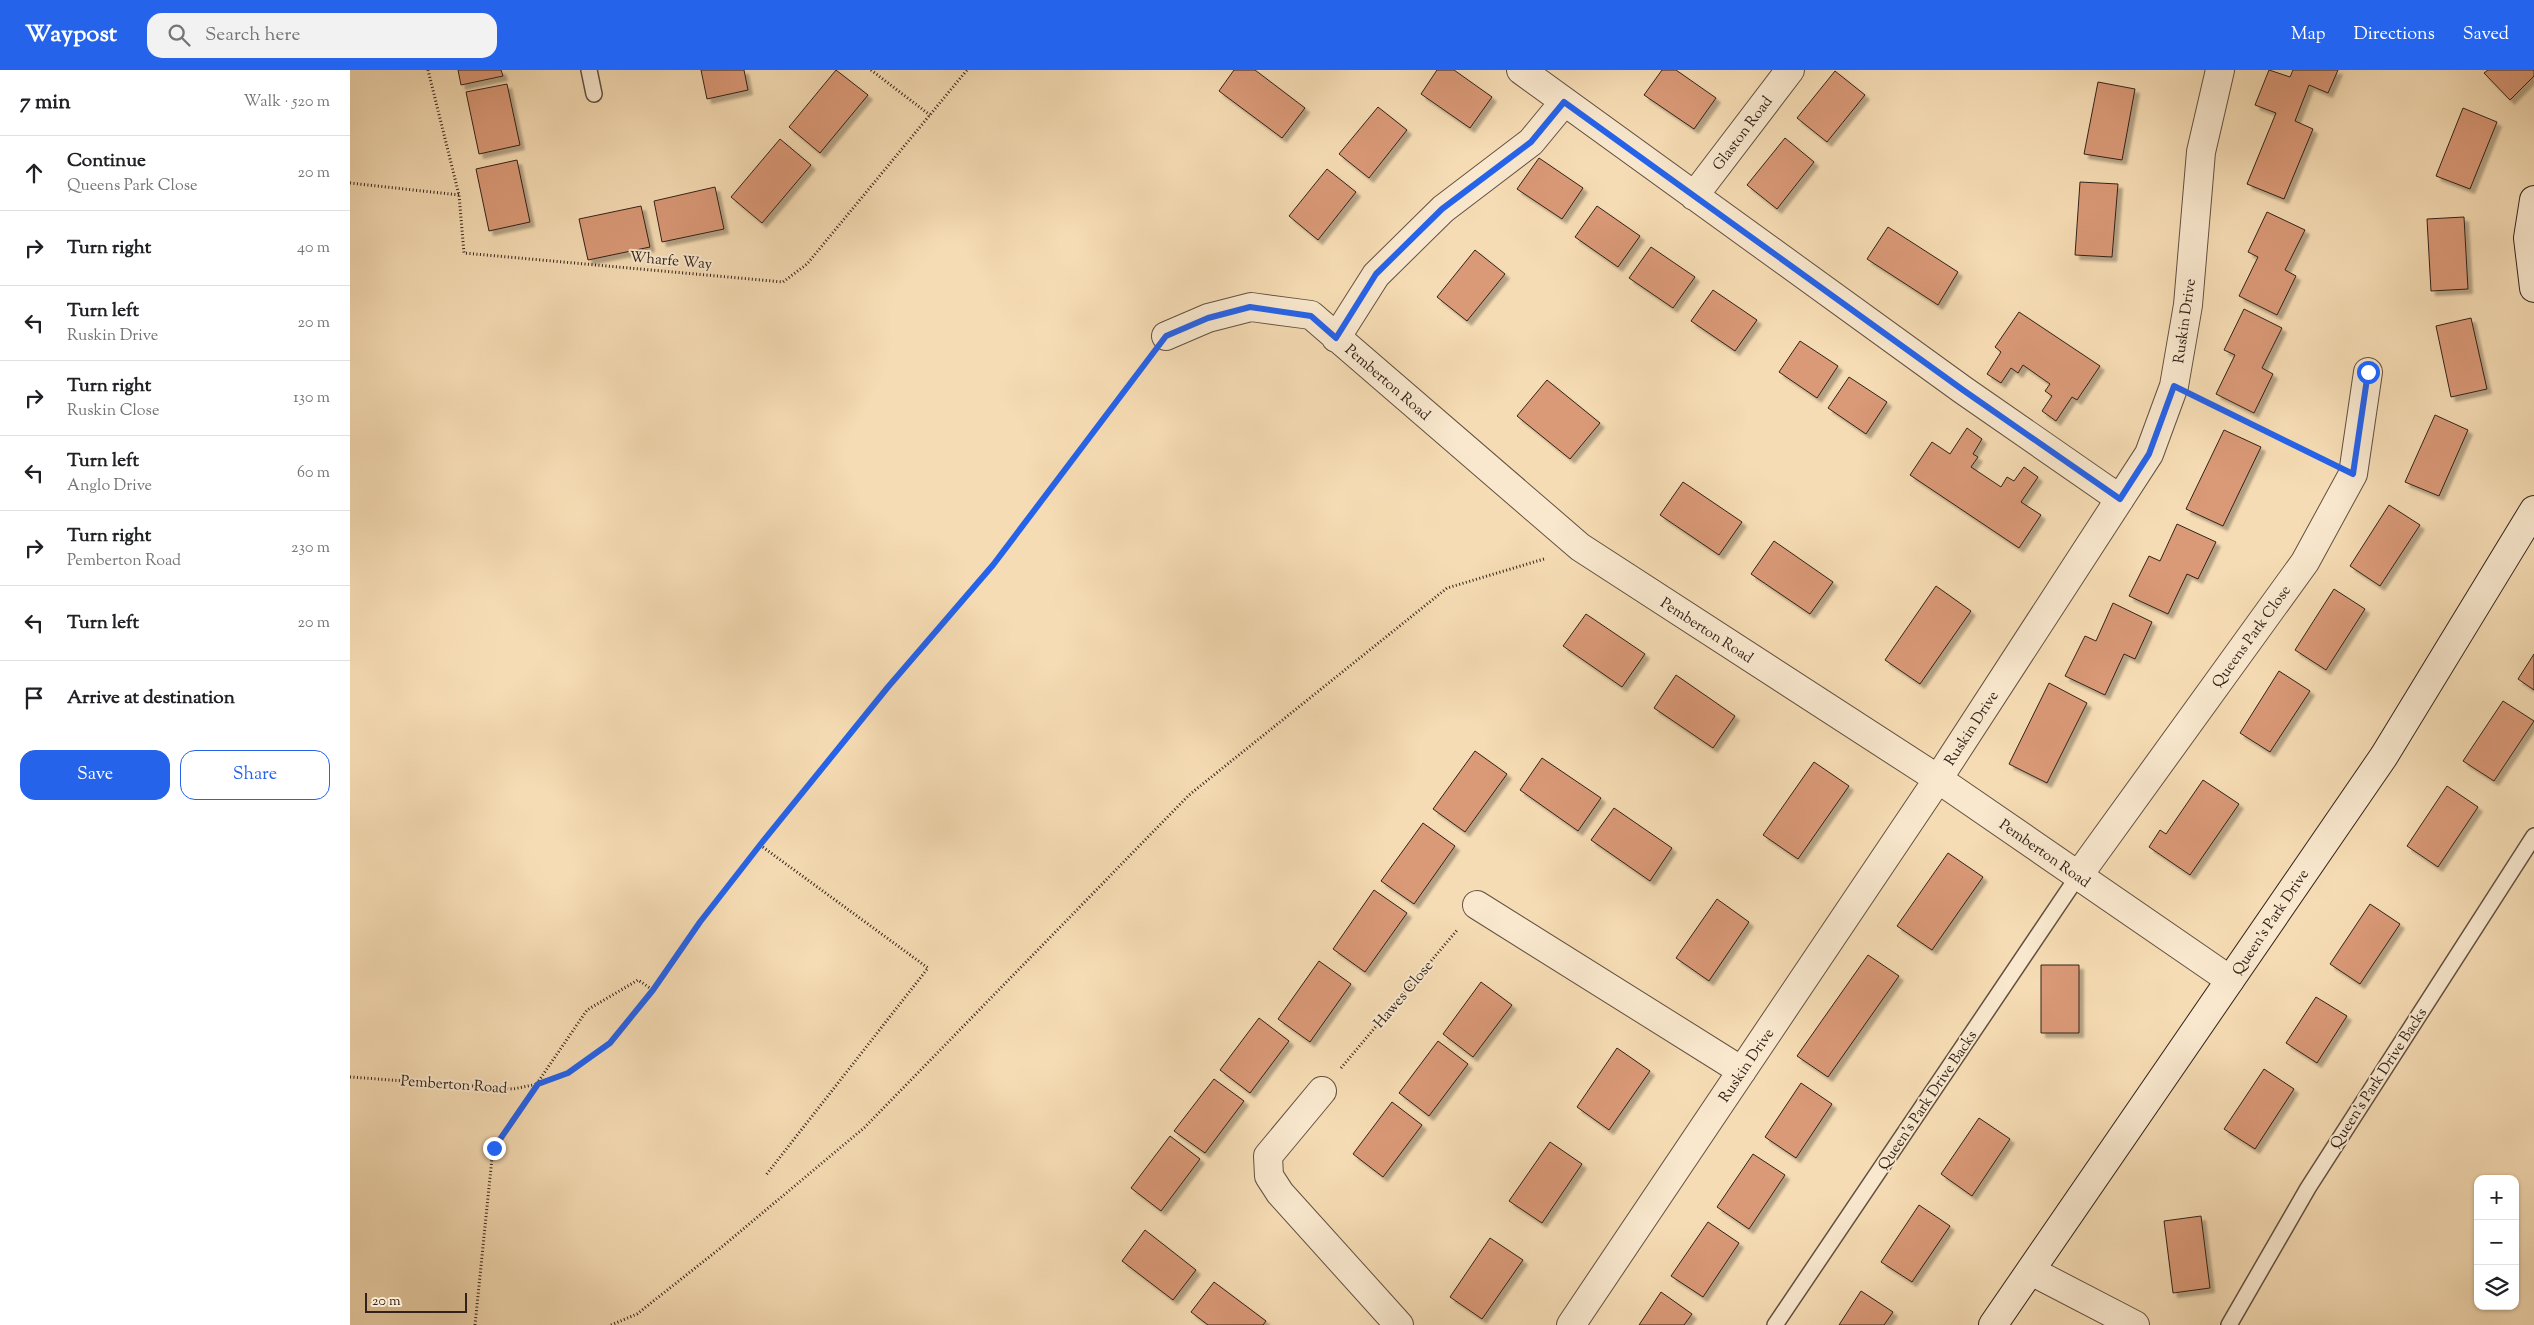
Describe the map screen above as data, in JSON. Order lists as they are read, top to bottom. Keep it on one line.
{"streets":{"street":["Glaston Road","Ruskin Drive","Pemberton Road","Queens Park Close","Queen's Park Drive"],"lane":["Queen's Park Drive Backs"],"path":["Wharfe Way","Hawes Close"]},"crossings":[["Ruskin Drive","Pemberton Road"],["Pemberton Road","Queens Park Close"],["Pemberton Road","Queen's Park Drive"],["Pemberton Road","Queen's Park Drive Backs"],["Queens Park Close","Queen's Park Drive Backs"]],"scale_bar":"20 m","page":{"header":"Waypost","search":"Search here","nav":["Map","Directions","Saved"],"heading":["7 min","Walk · 520 m"],"list":[["Continue","Queens Park Close","20 m"],["Turn right","40 m"],["Turn left","Ruskin Drive","20 m"],["Turn right","Ruskin Close","130 m"],["Turn left","Anglo Drive","60 m"],["Turn right","Pemberton Road","230 m"],["Turn left","20 m"],"Arrive at destination"],"buttons":["Save","Share"],"map_buttons":["+","−"],"scale":"20 m"}}
